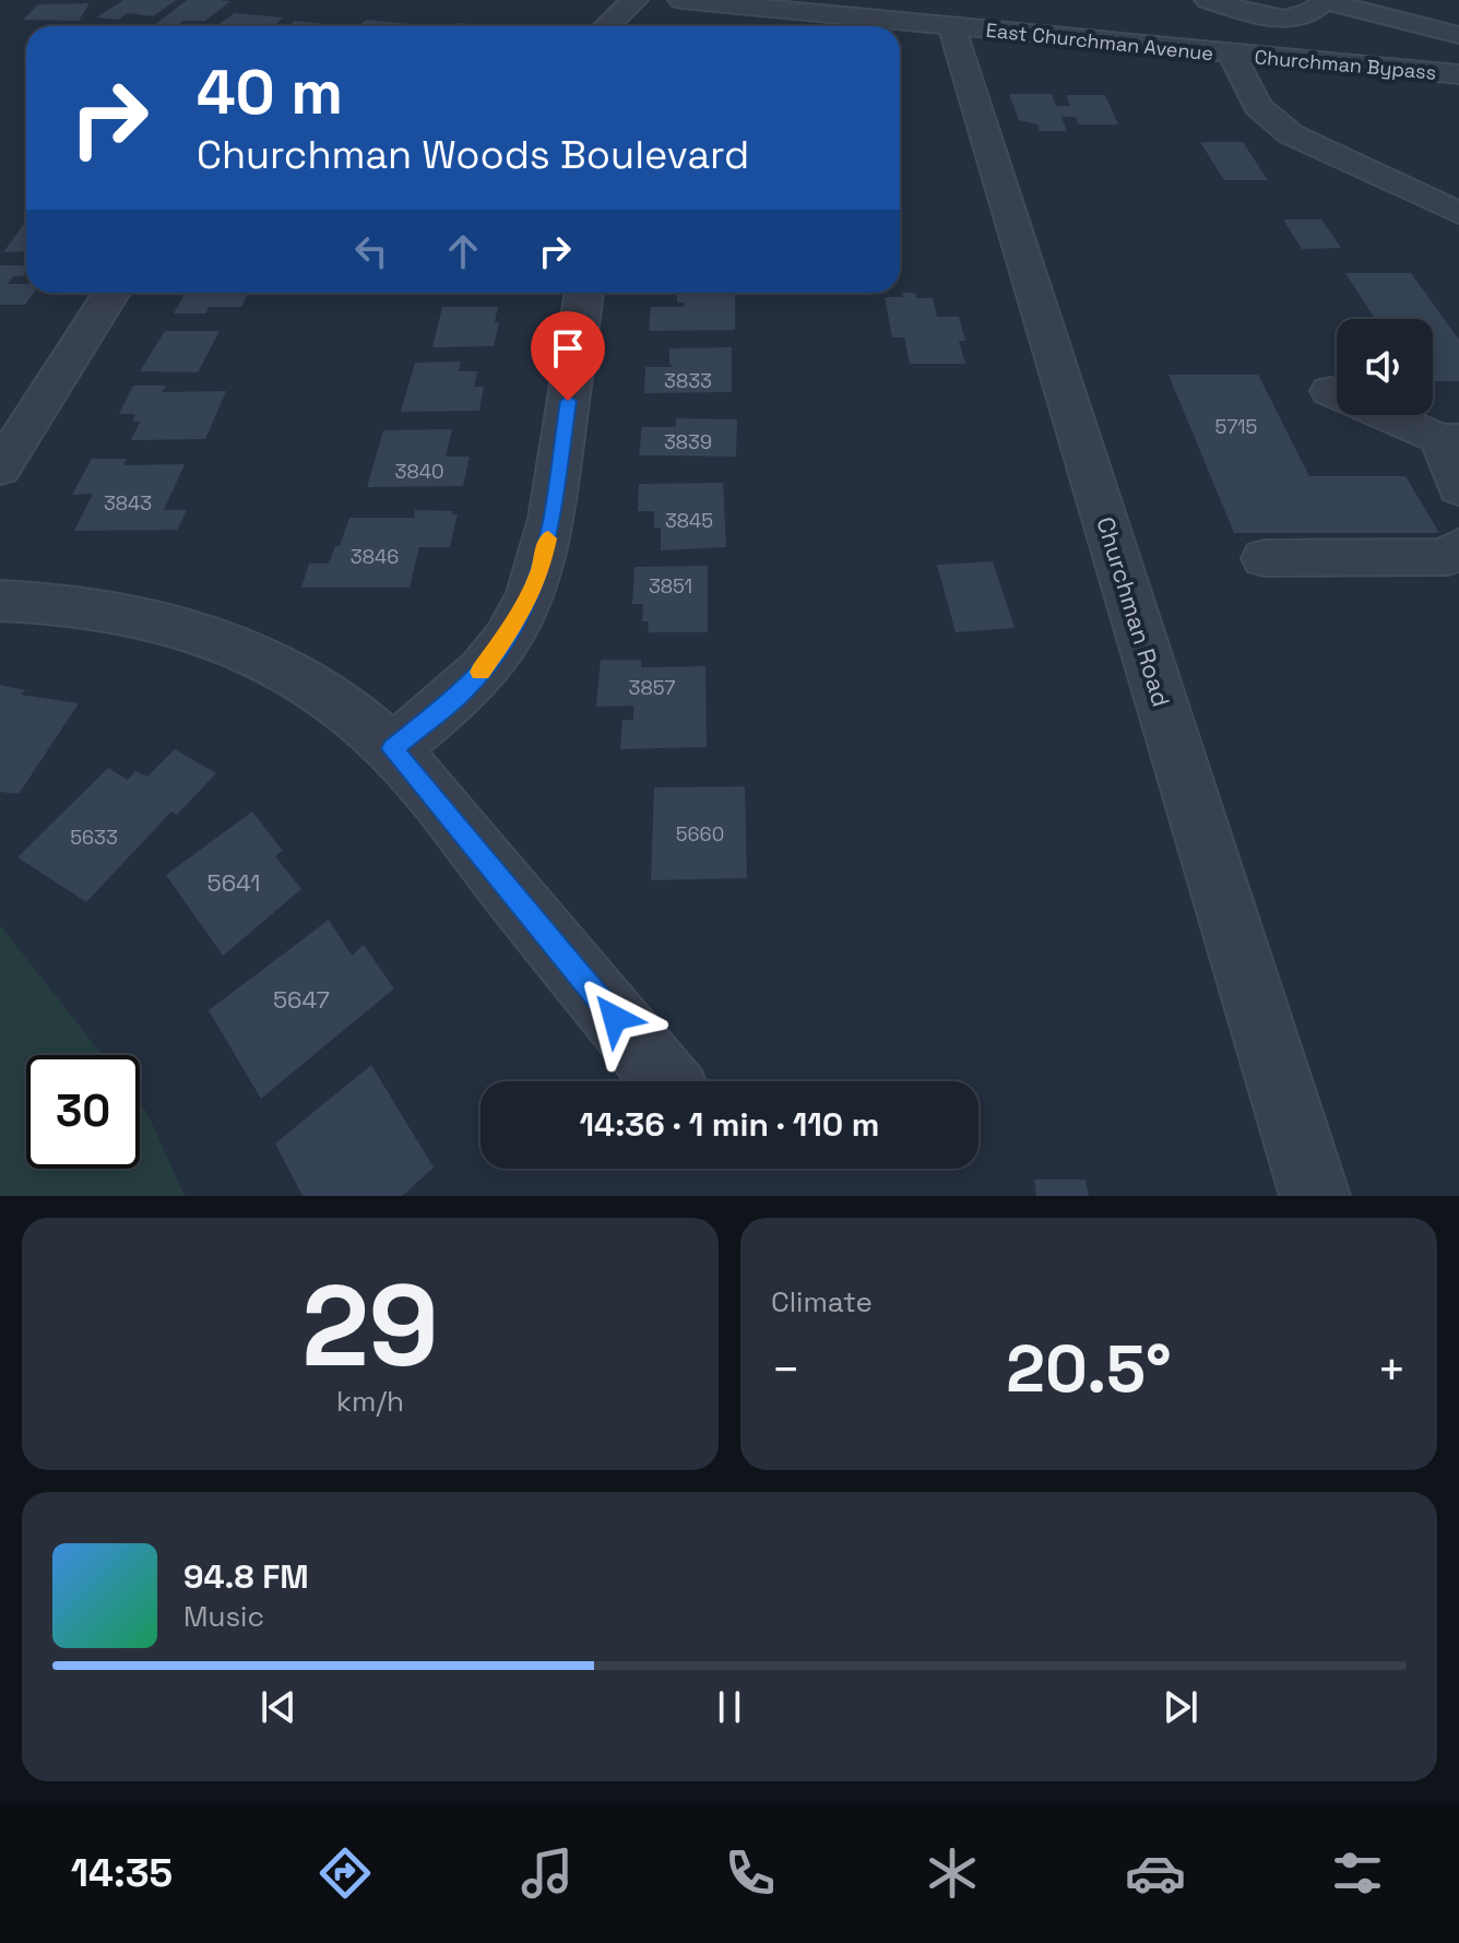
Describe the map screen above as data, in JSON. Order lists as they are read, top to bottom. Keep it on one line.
{"streets":{"street":["East Churchman Avenue","Churchman Bypass","Churchman Road"]},"crossings":[["East Churchman Avenue","Churchman Bypass"],["East Churchman Avenue","Churchman Road"]],"house_numbers":["3833","5715","3839","3840","3843","3845","3846","3851","3857","5660","5633","5641","5647"],"page":{"turn":["40 m","Churchman Woods Boulevard"],"limit":"30","trip":"14:36 · 1 min · 110 m","tile":[["29","km/h"],"Climate"],"heat":["−","20.5°","+"],"song":["94.8 FM","Music"],"tabs":"14:35"}}
